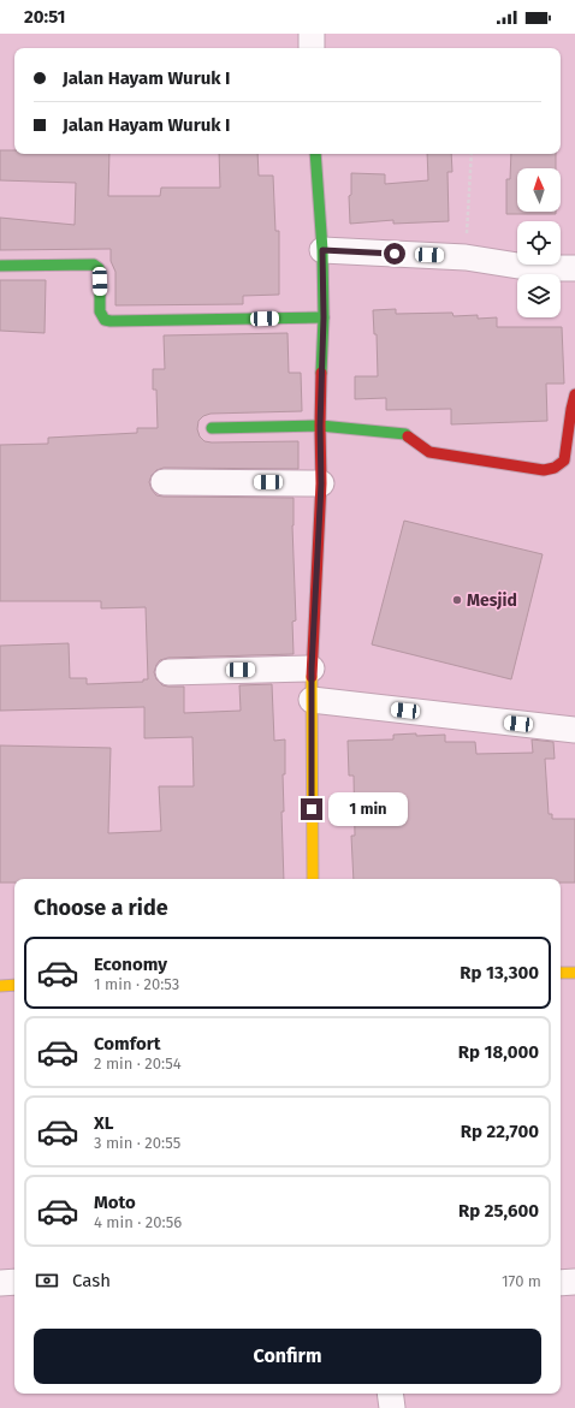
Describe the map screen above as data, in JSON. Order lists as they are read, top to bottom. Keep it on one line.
{"places":["Mesjid"],"north":"top","page":{"status":"20:51","banner":["Jalan Hayam Wuruk I","Jalan Hayam Wuruk I"],"bubble":"1 min","heading":"Choose a ride","list":[{"name":"Economy","note":"1 min · 20:53","value":"Rp 13,300"},{"name":"Comfort","note":"2 min · 20:54","value":"Rp 18,000"},{"name":"XL","note":"3 min · 20:55","value":"Rp 22,700"},{"name":"Moto","note":"4 min · 20:56","value":"Rp 25,600"}],"pay":["Cash","170 m"],"buttons":"Confirm"}}
